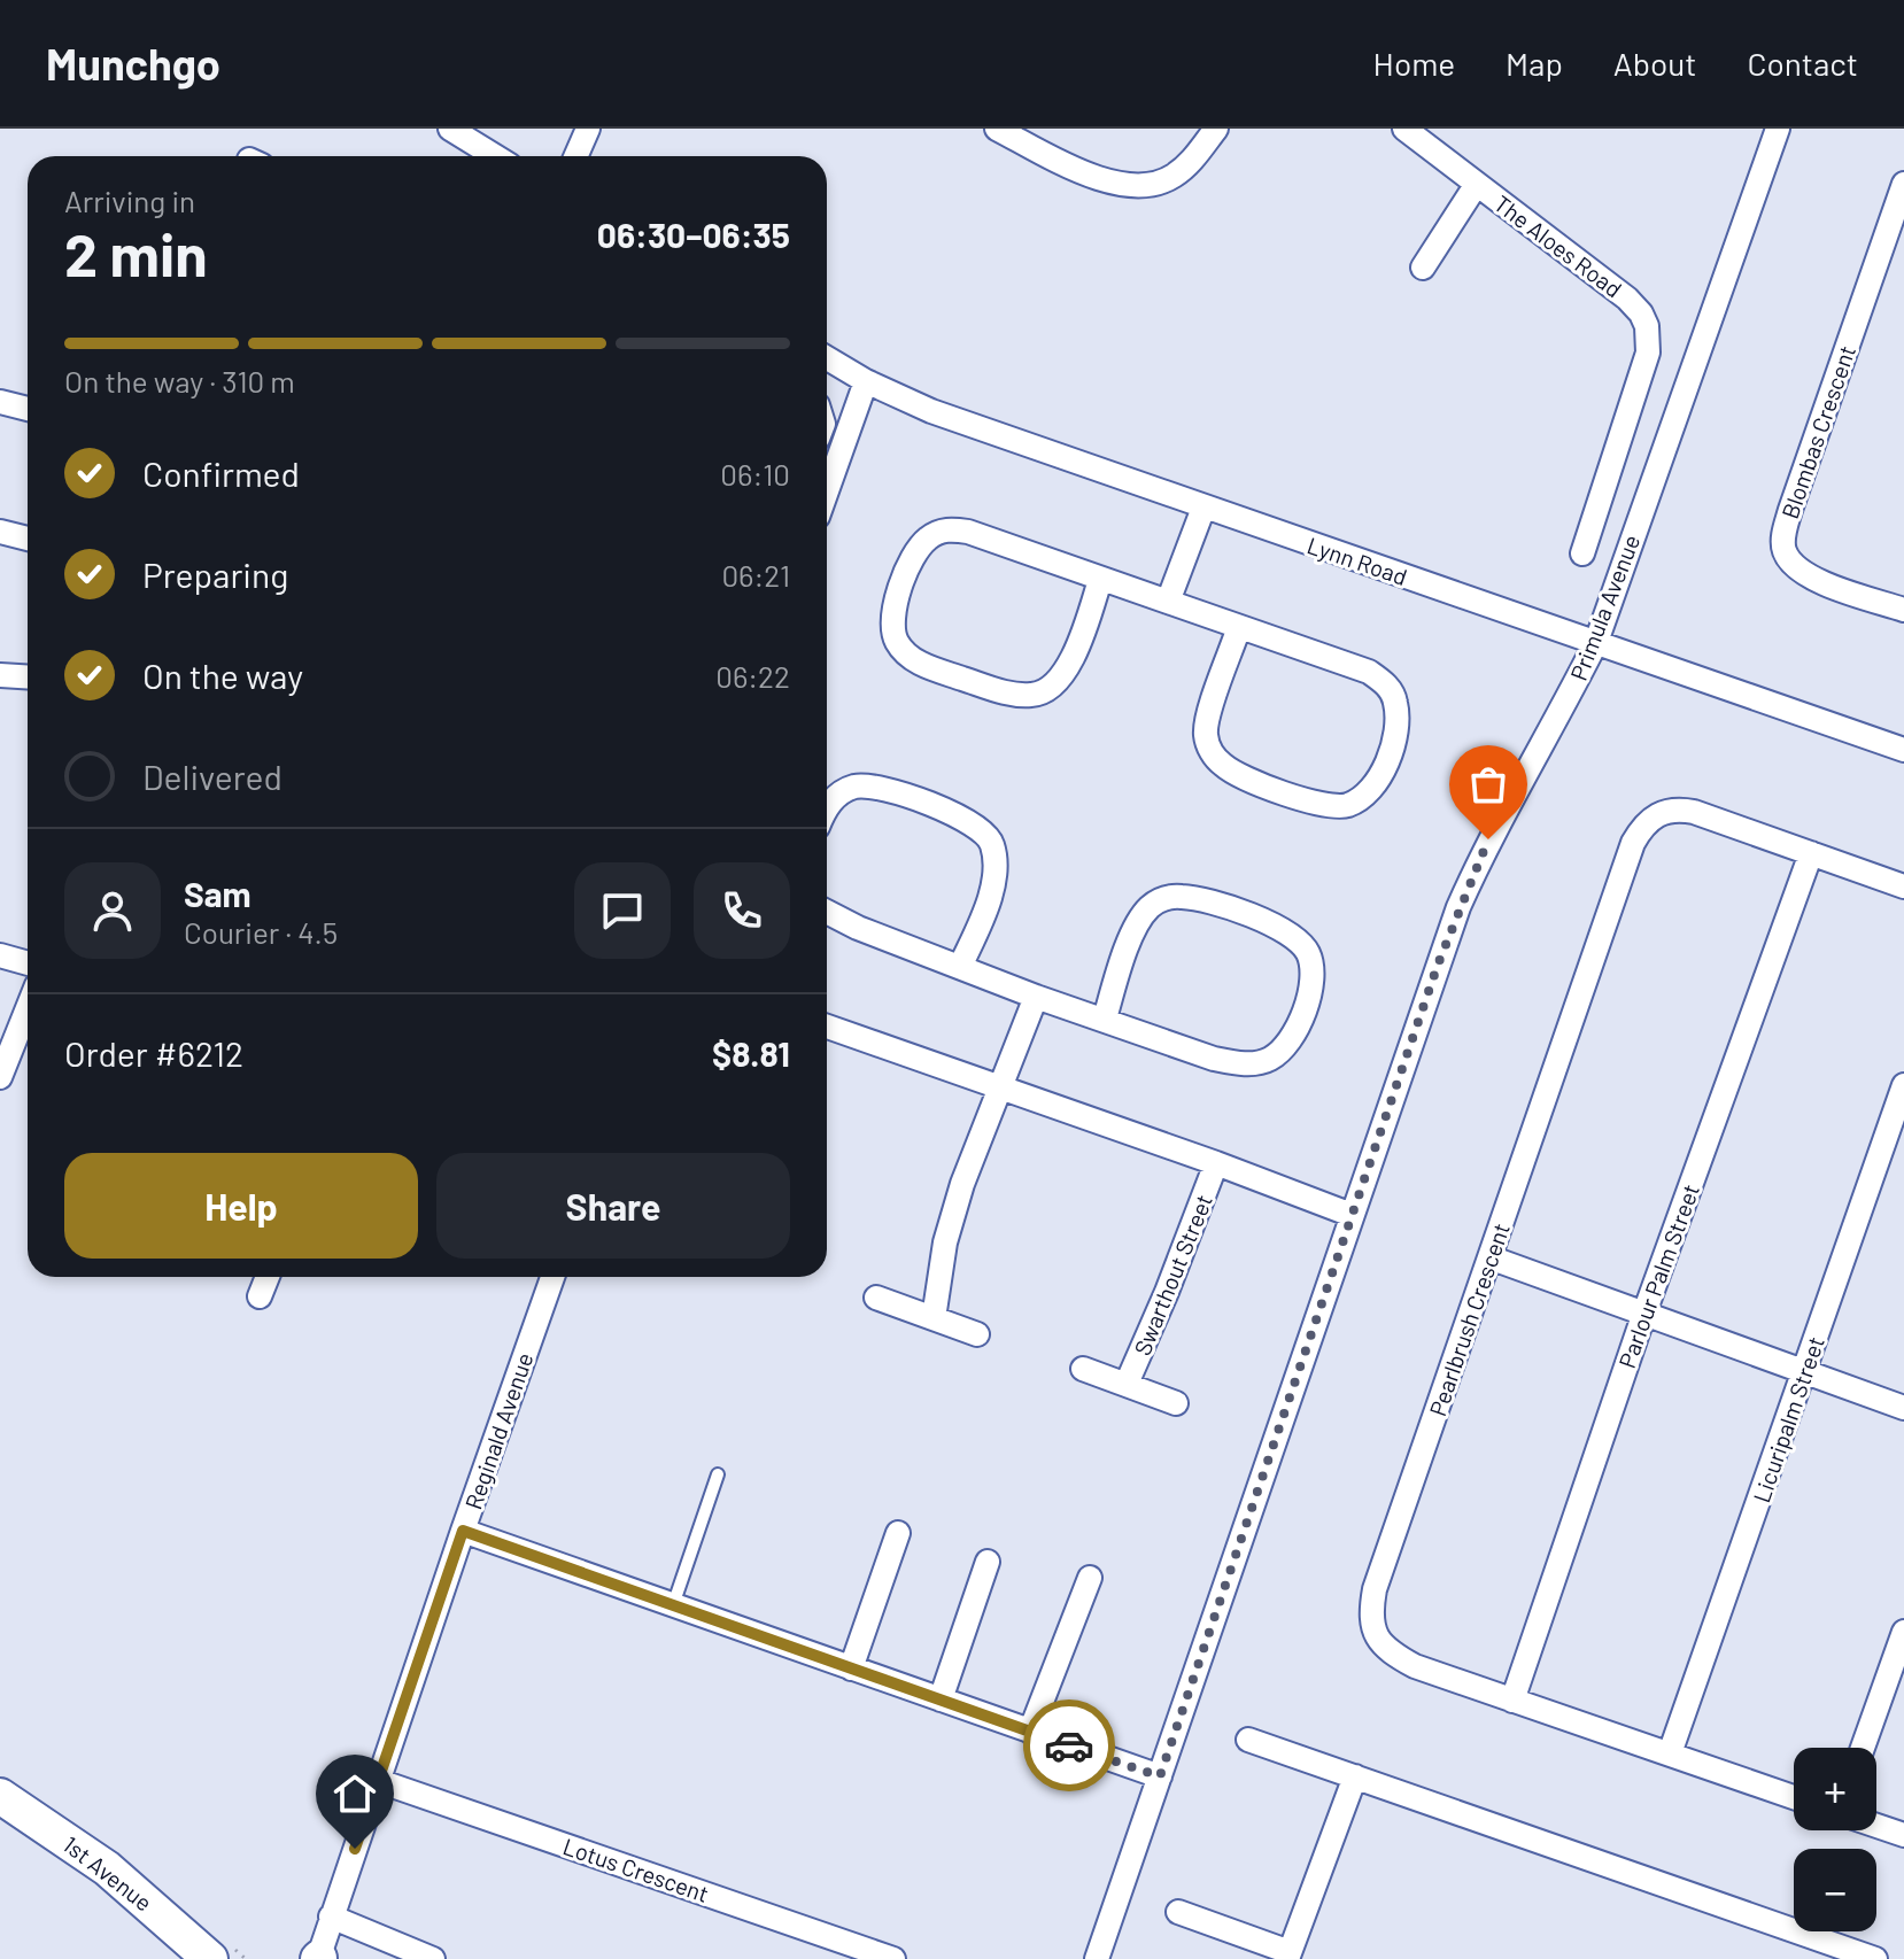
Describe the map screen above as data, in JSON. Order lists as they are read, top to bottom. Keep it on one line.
{"streets":{"street":["The Aloes Road","Blombas Crescent","Lynn Road","Primula Avenue","Swarthout Street","Parlour Palm Street","Pearlbrush Crescent","Licuripalm Street","Reginald Avenue","Lotus Crescent","1st Avenue"]},"crossings":[["Lynn Road","Primula Avenue"],["Primula Avenue","Swarthout Street"],["Parlour Palm Street","Pearlbrush Crescent"],["Pearlbrush Crescent","Licuripalm Street"],["Reginald Avenue","Lotus Crescent"]],"page":{"header":"Munchgo","nav":["Home","Map","About","Contact"],"heading":["2 min","Arriving in","06:30–06:35"],"panel":["Sam","Courier · 4.5","Order #6212","$8.81"],"bar":"On the way · 310 m","list":[["Confirmed","06:10"],["Preparing","06:21"],["On the way","06:22"],"Delivered"],"buttons":["Help","Share"],"map_buttons":["+","−"]}}
